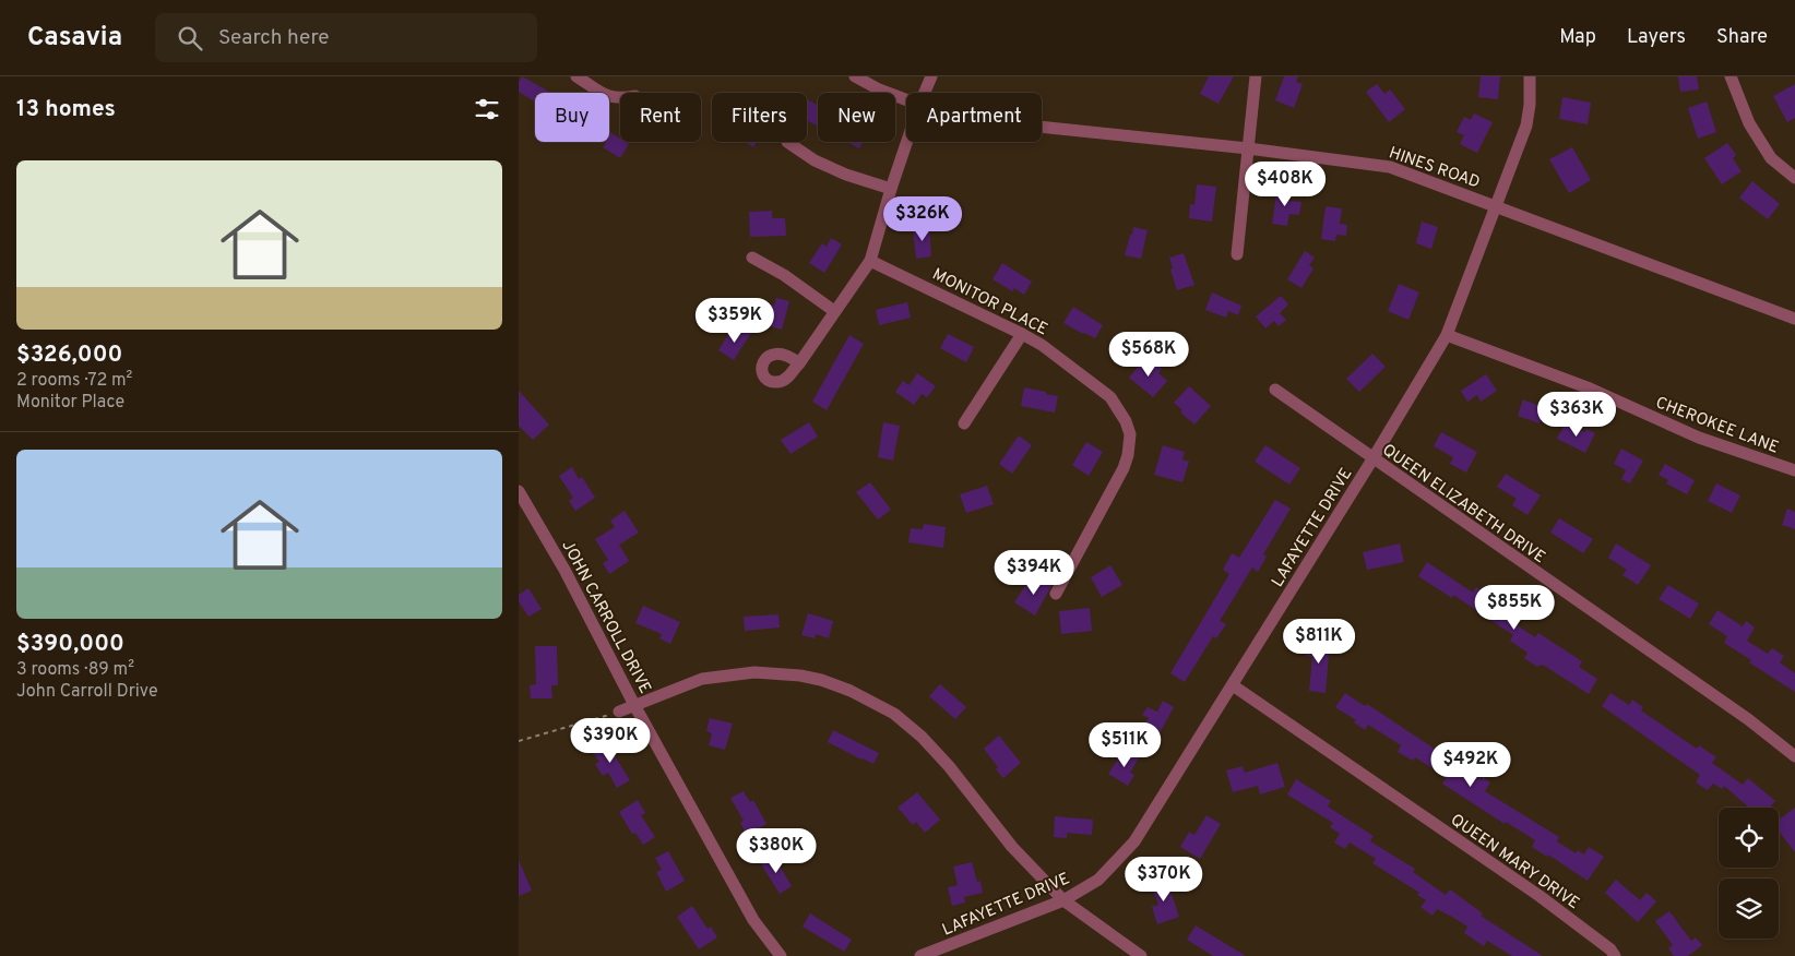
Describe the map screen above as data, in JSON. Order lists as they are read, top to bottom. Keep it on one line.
{"streets":{"street":["HINES ROAD","MONITOR PLACE","CHEROKEE LANE","QUEEN ELIZABETH DRIVE","LAFAYETTE DRIVE","JOHN CARROLL DRIVE","QUEEN MARY DRIVE"]},"crossings":[["HINES ROAD","LAFAYETTE DRIVE"],["CHEROKEE LANE","LAFAYETTE DRIVE"],["QUEEN ELIZABETH DRIVE","LAFAYETTE DRIVE"],["LAFAYETTE DRIVE","QUEEN MARY DRIVE"]],"page":{"header":"Casavia","search":"Search here","nav":["Map","Layers","Share"],"heading":"13 homes","chip":["Buy","Rent","Filters","New","Apartment"],"list":[{"name":"$326,000","note":"2 rooms · 72 m² · Monitor Place"},{"name":"$390,000","note":"3 rooms · 89 m² · John Carroll Drive"}],"price":["$408K","$326K","$359K","$568K","$363K","$394K","$855K","$811K","$390K","$511K","$492K","$380K","$370K"]}}
